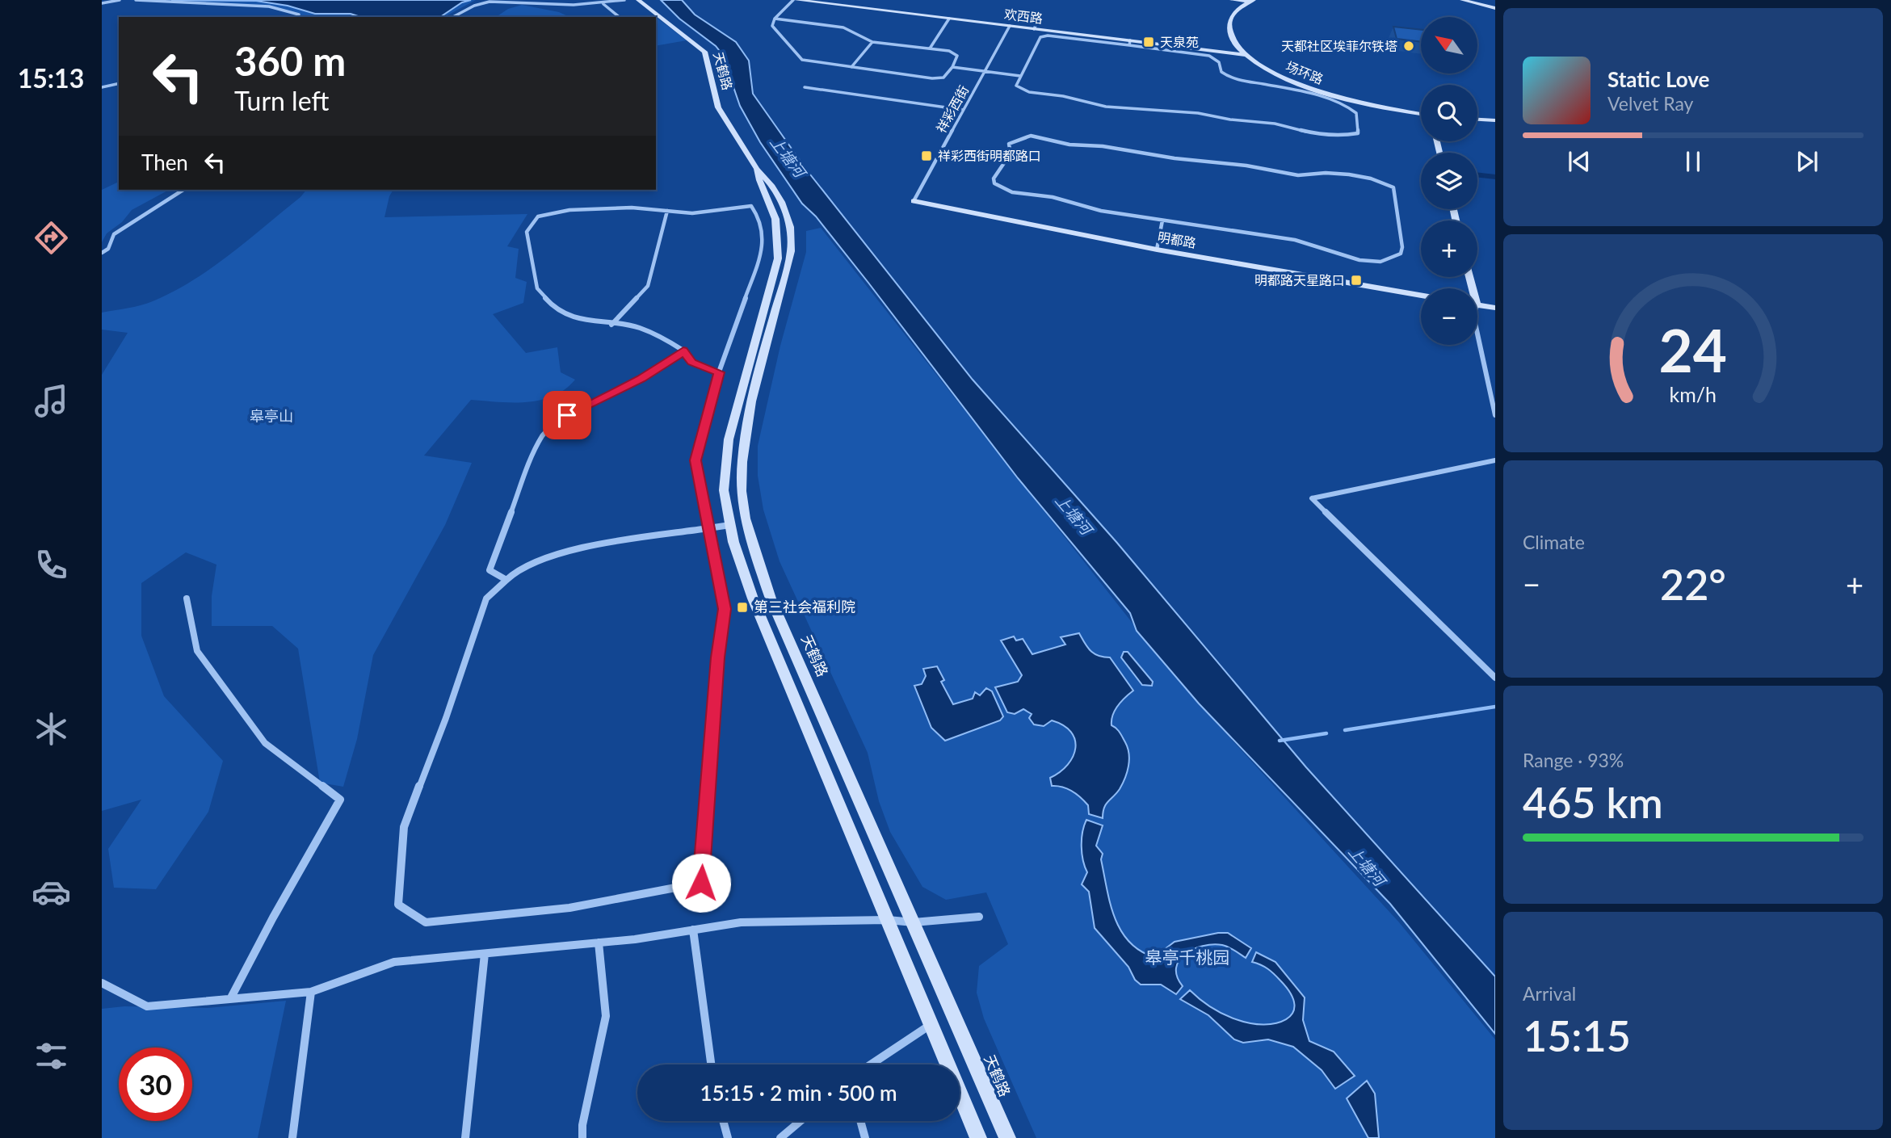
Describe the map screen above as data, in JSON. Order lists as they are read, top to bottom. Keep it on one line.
{"streets":{"main road":["欢西路","天鹤路","场环路","明都路"],"street":["祥彩西街"]},"crossings":[["欢西路","场环路"],["欢西路","祥彩西街"],["祥彩西街","明都路"]],"water":["上塘河"],"parks":["皋亭山","皋亭千桃园"],"places":{"transit":["天泉苑","祥彩西街明都路口","明都路天星路口","第三社会福利院"],"other":["天都社区埃菲尔铁塔"]},"north":"top left","page":{"tabs":"15:13","map_buttons":["+","−"],"turn":["360 m","Turn left"],"song":["Static Love","Velvet Ray"],"then":"Then","tile":["Climate",["Range · 93%","465 km"],["Arrival","15:15"]],"heat":["−","22°","+"],"limit":"30","trip":"15:15 · 2 min · 500 m","gauge":["24","km/h"]}}
